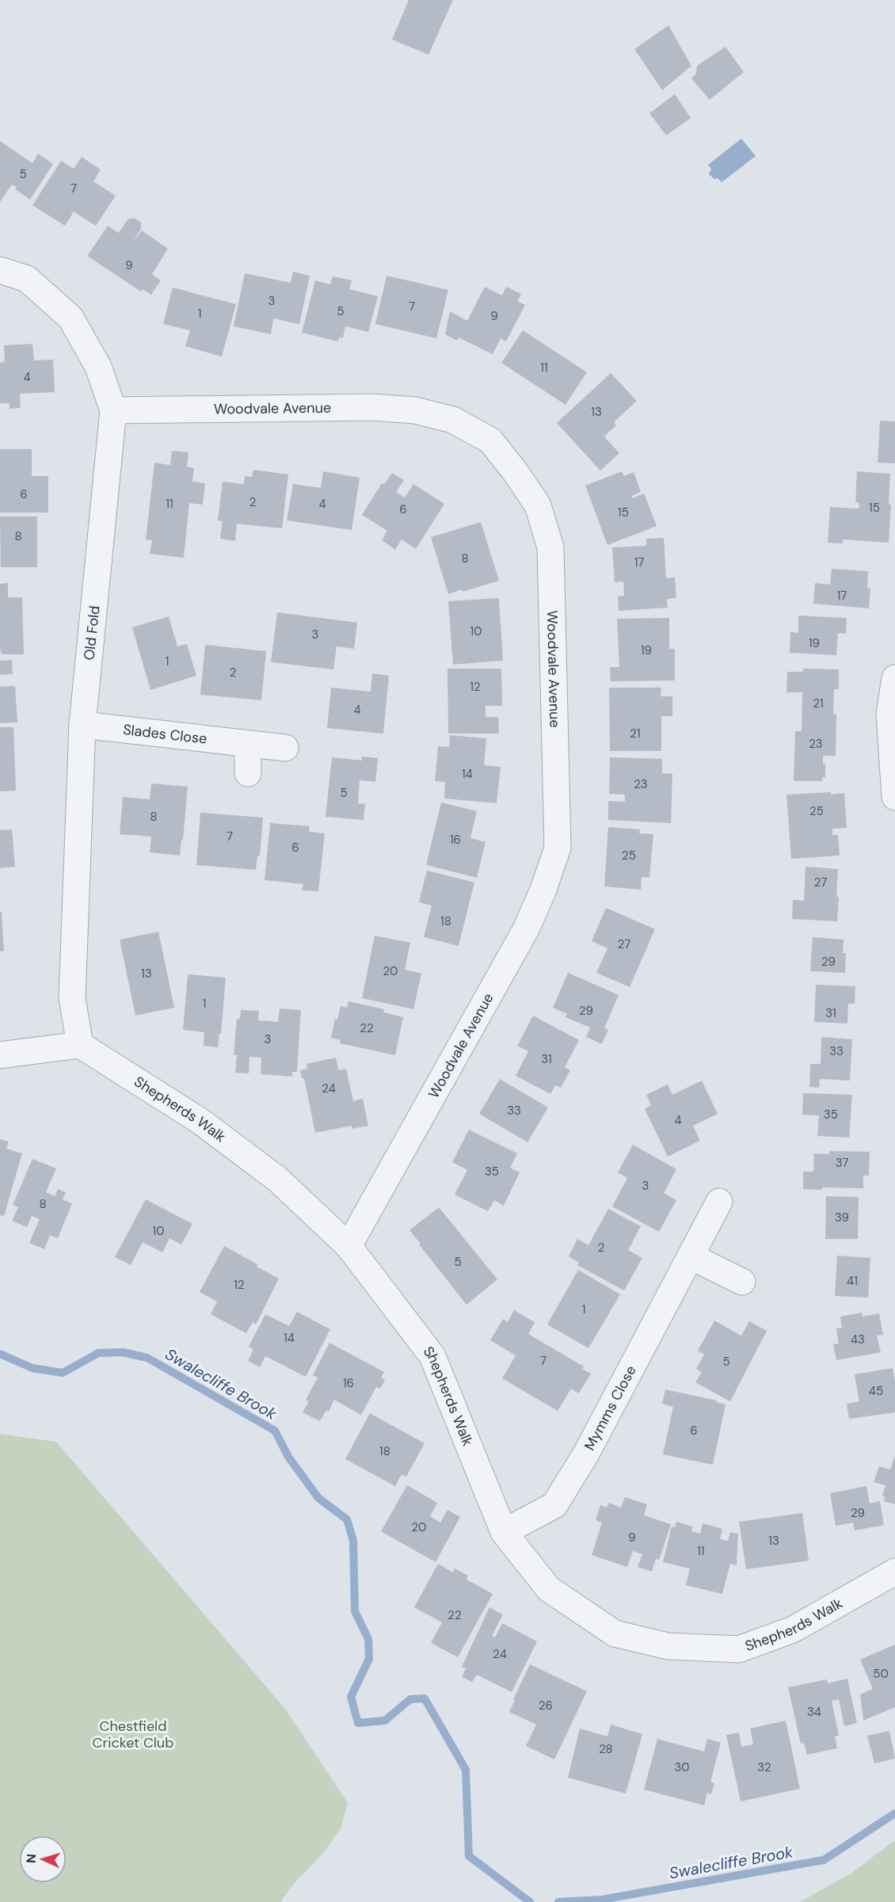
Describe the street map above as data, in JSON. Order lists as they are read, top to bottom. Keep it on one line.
{"streets":{"street":["Woodvale Avenue","Old Fold","Slades Close","Shepherds Walk","Mymms Close"]},"crossings":[["Woodvale Avenue","Old Fold"],["Woodvale Avenue","Shepherds Walk"],["Old Fold","Slades Close"],["Old Fold","Shepherds Walk"],["Shepherds Walk","Mymms Close"]],"water":["Swalecliffe Brook"],"parks":["Chestfield Cricket Club"],"house_numbers":["5","7","9","3","7","5","1","9","11","4","13","6","2","11","4","15","6","15","8","8","17","17","10","3","19","19","1","2","12","21","4","21","23","14","23","5","25","8","7","16","6","25","27","18","27","29","20","13","1","29","31","22","3","33","31","24","33","35","4","37","35","3","8","39","10","2","5","41","12","1","14","43","7","5","16","45","6","18","29","20","9","13","11","22","24","50","26","34","28","30","32"],"north":"left"}
